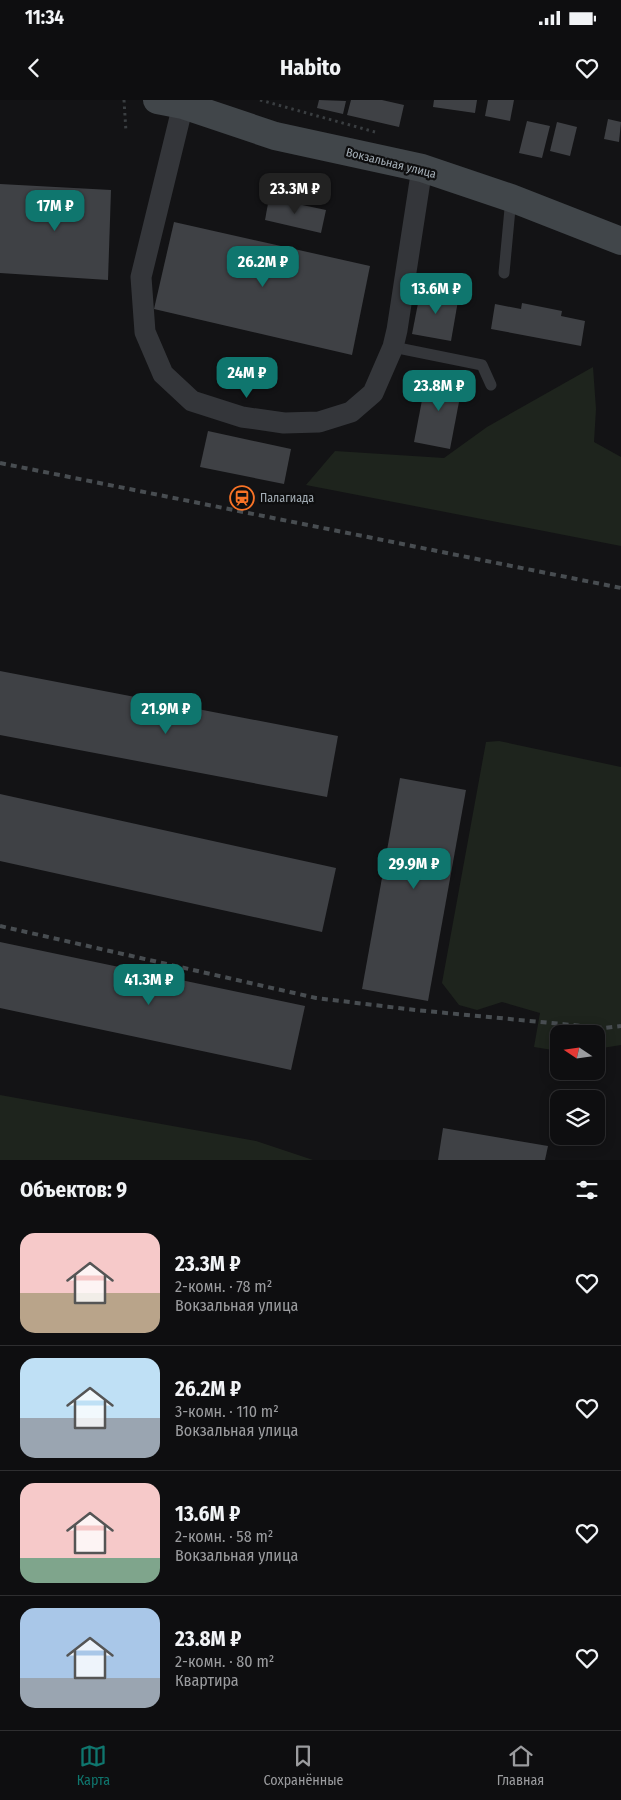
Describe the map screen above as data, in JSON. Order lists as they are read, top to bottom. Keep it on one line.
{"streets":{"main road":["Вокзальная улица"]},"places":{"station":["Палагиада"]},"north":"left","page":{"status":"11:34","header":"Habito","price":["23.3M ₽","17M ₽","26.2M ₽","13.6M ₽","24M ₽","23.8M ₽","21.9M ₽","29.9M ₽","41.3M ₽"],"heading":"Объектов: 9","list":[{"name":"23.3M ₽","note":"2-комн. · 78 m² · Вокзальная улица"},{"name":"26.2M ₽","note":"3-комн. · 110 m² · Вокзальная улица"},{"name":"13.6M ₽","note":"2-комн. · 58 m² · Вокзальная улица"},{"name":"23.8M ₽","note":"2-комн. · 80 m² · Квартира"}],"tabs":["Карта","Сохранённые","Главная"]}}
